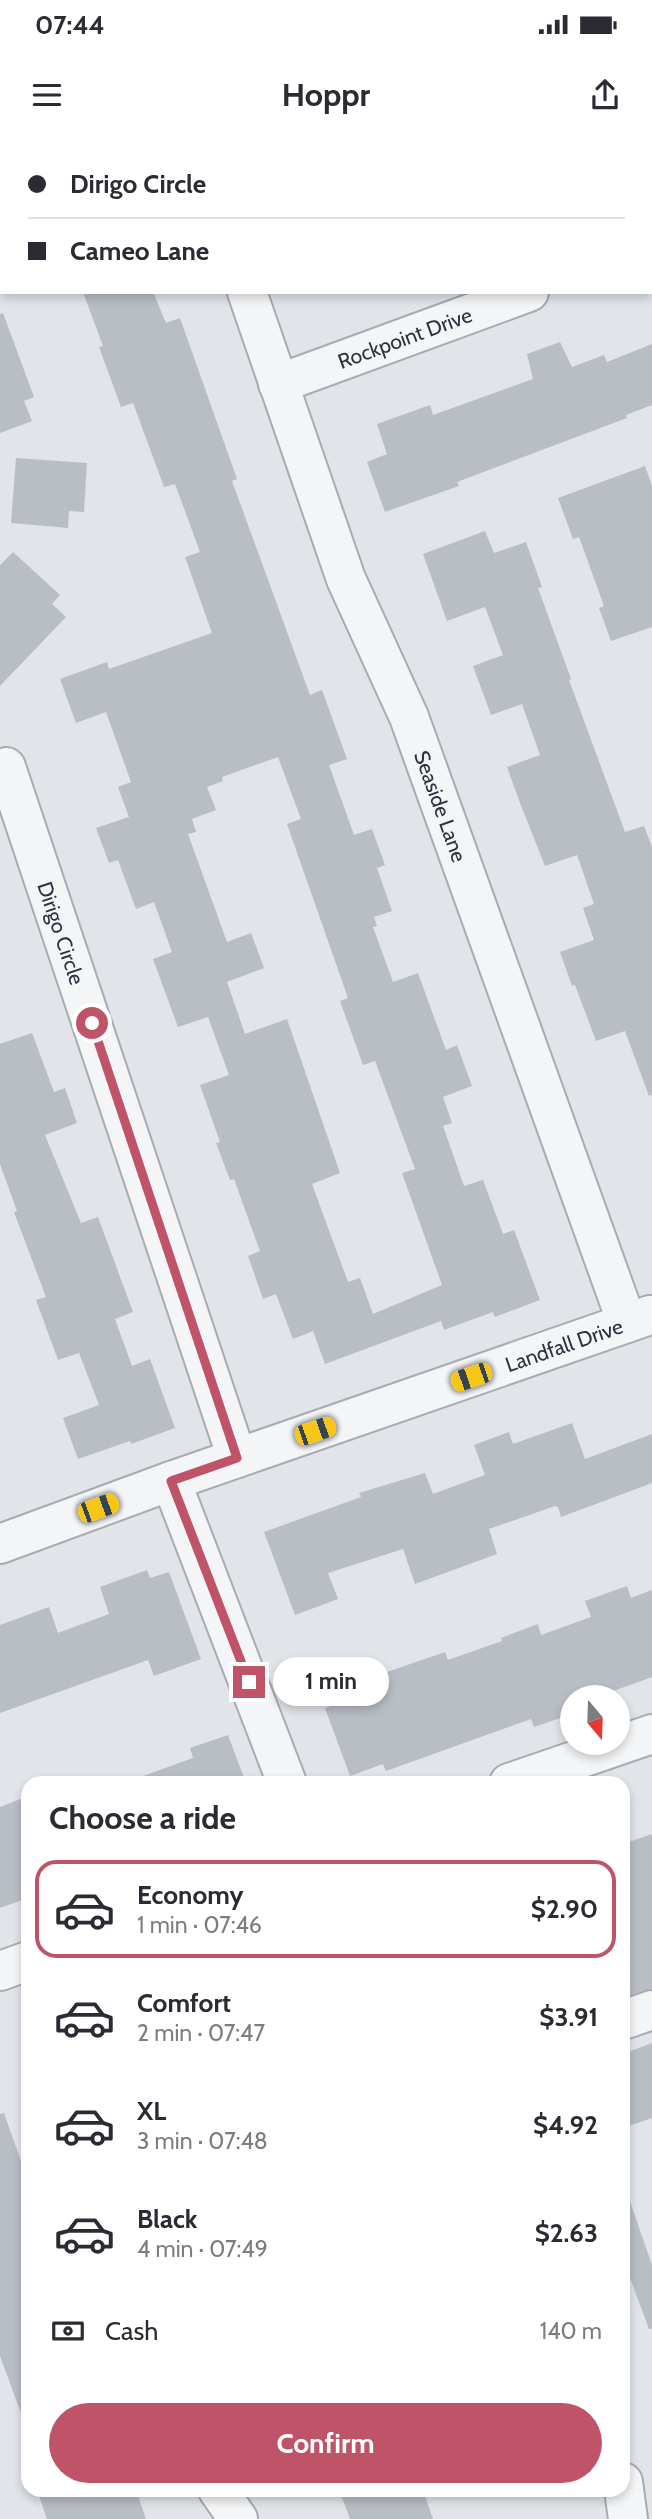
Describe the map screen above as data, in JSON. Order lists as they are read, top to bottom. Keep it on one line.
{"streets":{"street":["Rockpoint Drive","Seaside Lane","Dirigo Circle","Landfall Drive"]},"crossings":[["Rockpoint Drive","Seaside Lane"],["Seaside Lane","Landfall Drive"],["Dirigo Circle","Landfall Drive"]],"north":"bottom","page":{"status":"07:44","header":"Hoppr","banner":["Dirigo Circle","Cameo Lane"],"bubble":"1 min","heading":"Choose a ride","list":[{"name":"Economy","note":"1 min · 07:46","value":"$2.90"},{"name":"Comfort","note":"2 min · 07:47","value":"$3.91"},{"name":"XL","note":"3 min · 07:48","value":"$4.92"},{"name":"Black","note":"4 min · 07:49","value":"$2.63"}],"pay":["Cash","140 m"],"buttons":"Confirm"}}
